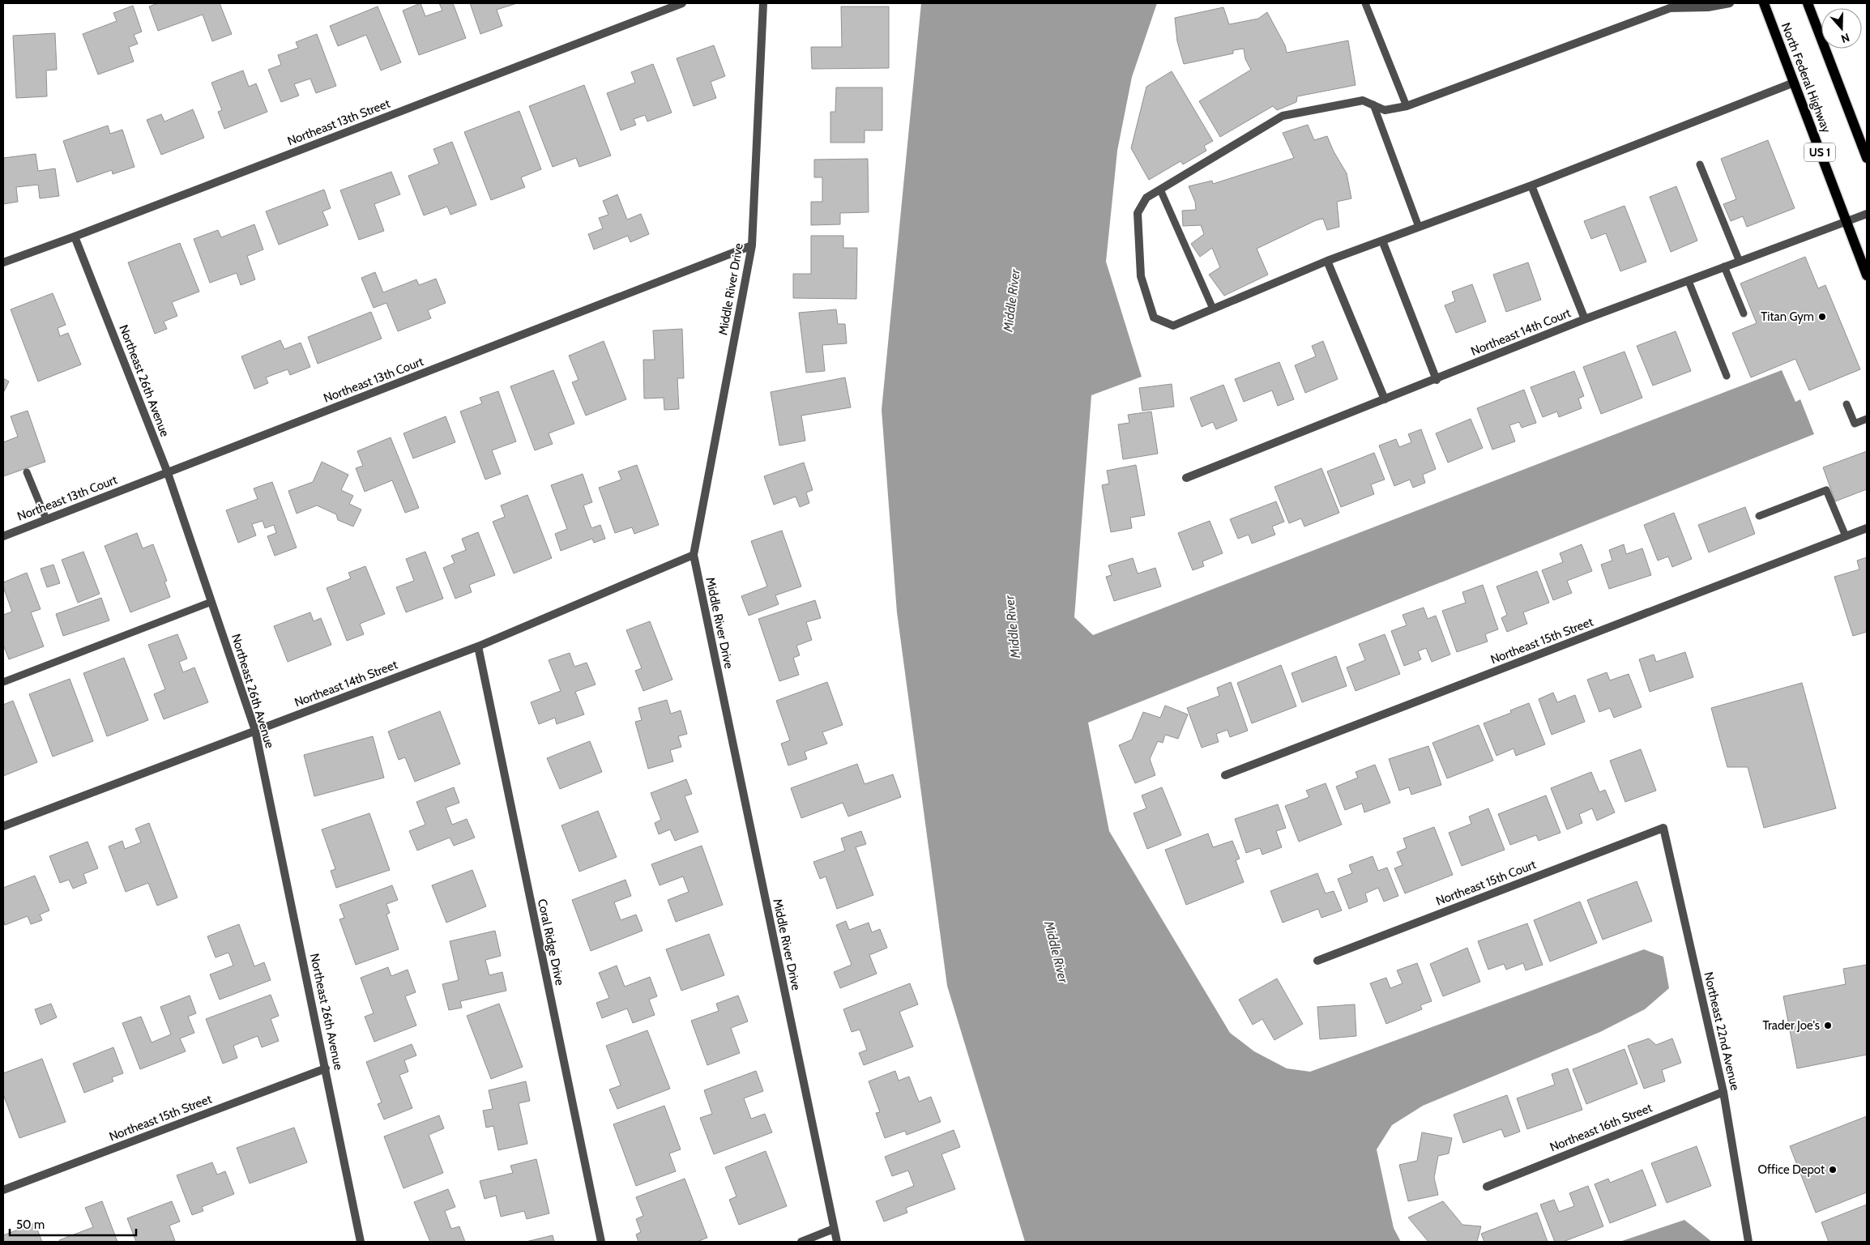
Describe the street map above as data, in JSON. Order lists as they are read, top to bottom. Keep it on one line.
{"streets":{"main road":["North Federal Highway","US 1"],"street":["Northeast 13th Street","Middle River Drive","Northeast 14th Court","Northeast 13th Court","Northeast 26th Avenue","Northeast 15th Street","Northeast 14th Street","Northeast 15th Court","Coral Ridge Drive","Northeast 22nd Avenue","Northeast 16th Street"]},"crossings":[["North Federal Highway","Northeast 14th Court"],["Northeast 13th Street","Northeast 26th Avenue"],["Middle River Drive","Northeast 13th Court"],["Middle River Drive","Northeast 14th Street"],["Northeast 13th Court","Northeast 26th Avenue"],["Northeast 26th Avenue","Northeast 15th Street"],["Northeast 26th Avenue","Northeast 14th Street"],["Northeast 14th Street","Coral Ridge Drive"],["Northeast 15th Court","Northeast 22nd Avenue"],["Northeast 22nd Avenue","Northeast 16th Street"]],"water":["Middle River"],"places":["Titan Gym","Trader Joe's","Office Depot"],"scale_bar":"50 m","north":"bottom"}
